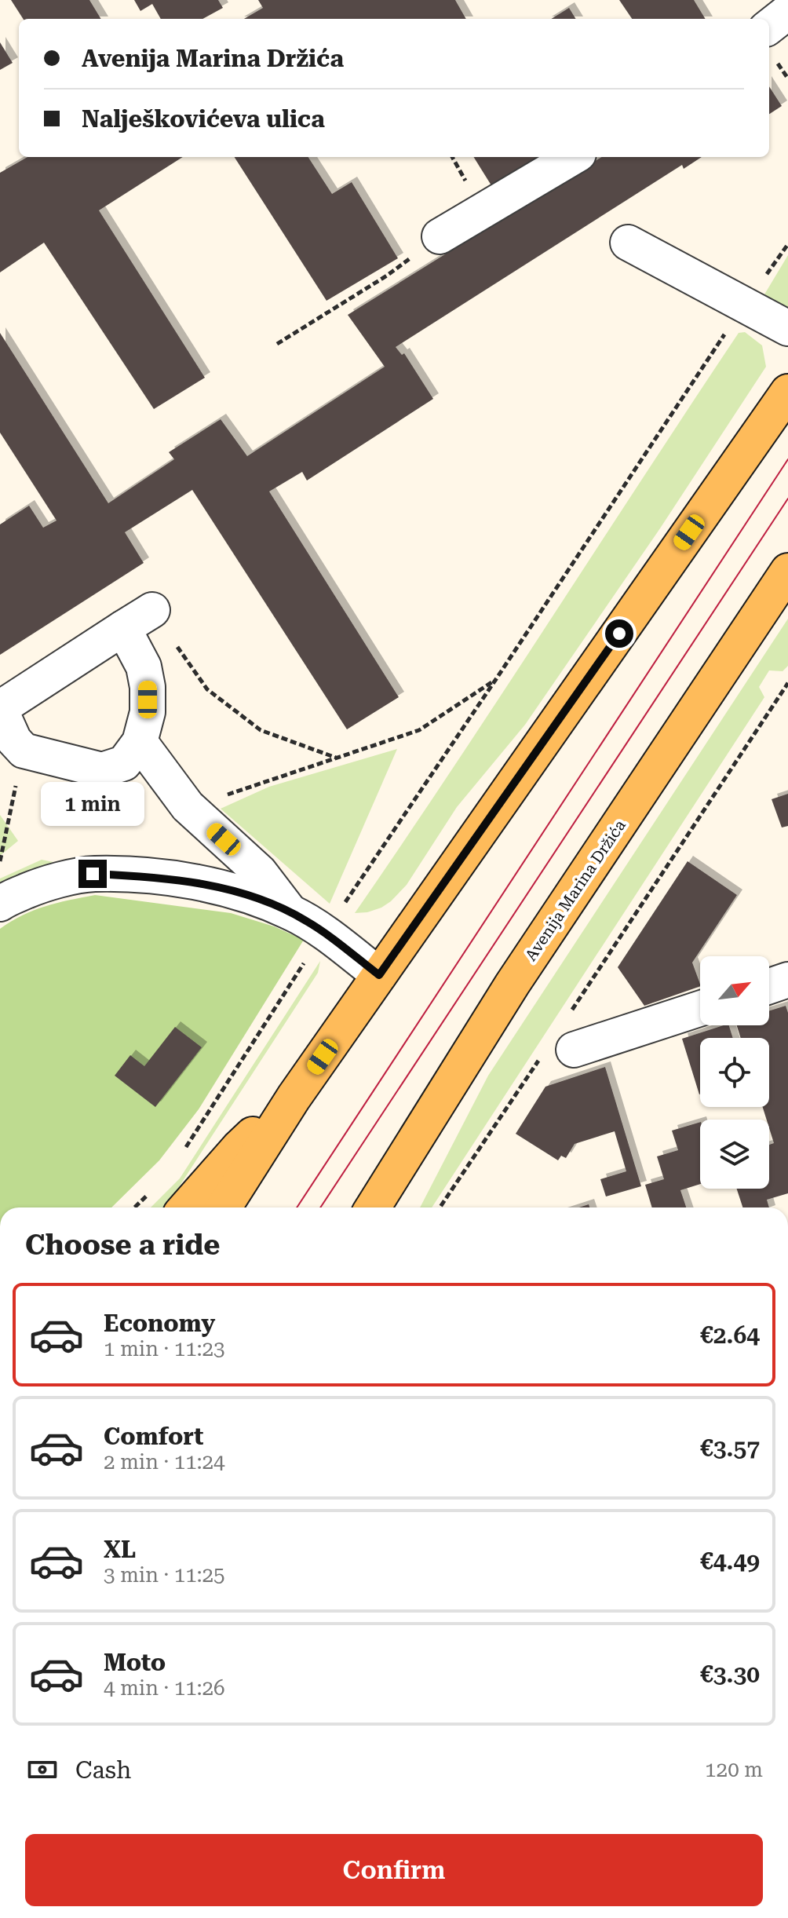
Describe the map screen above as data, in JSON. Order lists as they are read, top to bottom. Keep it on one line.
{"streets":{"main road":["Avenija Marina Držića"]},"north":"top right","page":{"banner":["Avenija Marina Držića","Nalješkovićeva ulica"],"bubble":"1 min","heading":"Choose a ride","list":[{"name":"Economy","note":"1 min · 11:23","value":"€2.64"},{"name":"Comfort","note":"2 min · 11:24","value":"€3.57"},{"name":"XL","note":"3 min · 11:25","value":"€4.49"},{"name":"Moto","note":"4 min · 11:26","value":"€3.30"}],"pay":["Cash","120 m"],"buttons":"Confirm"}}
